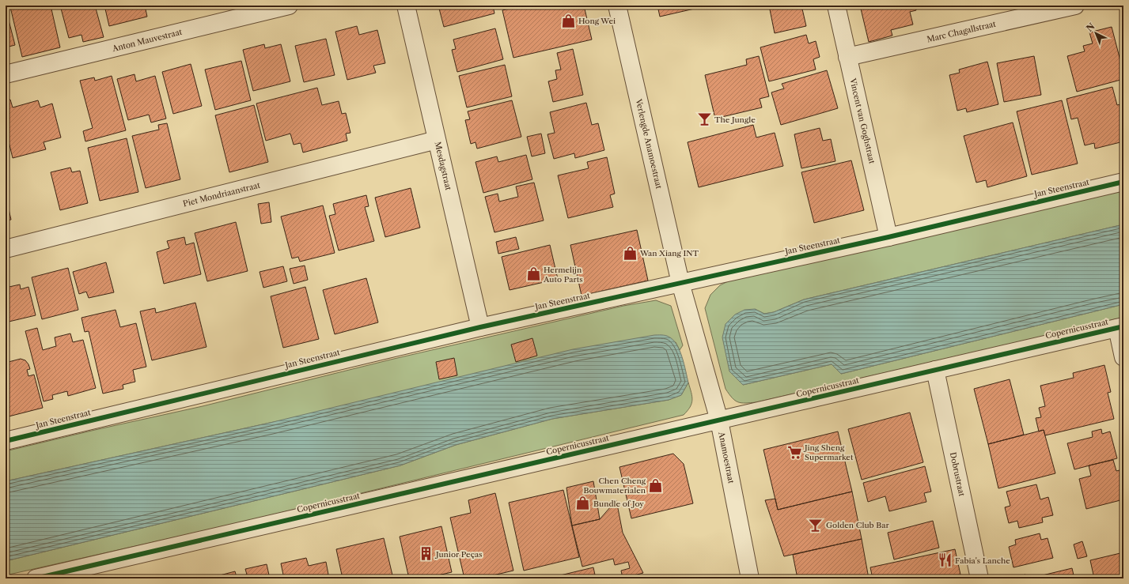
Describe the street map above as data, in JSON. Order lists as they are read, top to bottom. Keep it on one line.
{"streets":{"street":["Marc Chagallstraat","Anton Mauvestraat","Vincent van Goghstraat","Verlengde Anamoestraat","Mesdagstraat","Jan Steenstraat","Piet Mondriaanstraat","Copernicusstraat","Anamoestraat","Dobrustraat"]},"crossings":[["Marc Chagallstraat","Vincent van Goghstraat"],["Vincent van Goghstraat","Jan Steenstraat"],["Verlengde Anamoestraat","Jan Steenstraat"],["Verlengde Anamoestraat","Anamoestraat"],["Mesdagstraat","Jan Steenstraat"],["Mesdagstraat","Piet Mondriaanstraat"],["Jan Steenstraat","Anamoestraat"],["Copernicusstraat","Anamoestraat"],["Copernicusstraat","Dobrustraat"]],"places":{"shop":["Hong Wei","Wan Xiang INT","Hermelijn Auto Parts","Chen Cheng Bouwmaterialen","Bundle of Joy"],"bar":["The Jungle","Golden Club Bar"],"supermarket":["Jing Sheng Supermarket"],"building":["Junior Peças"],"restaurant":["Fabia's Lanche"]},"north":"top left"}
